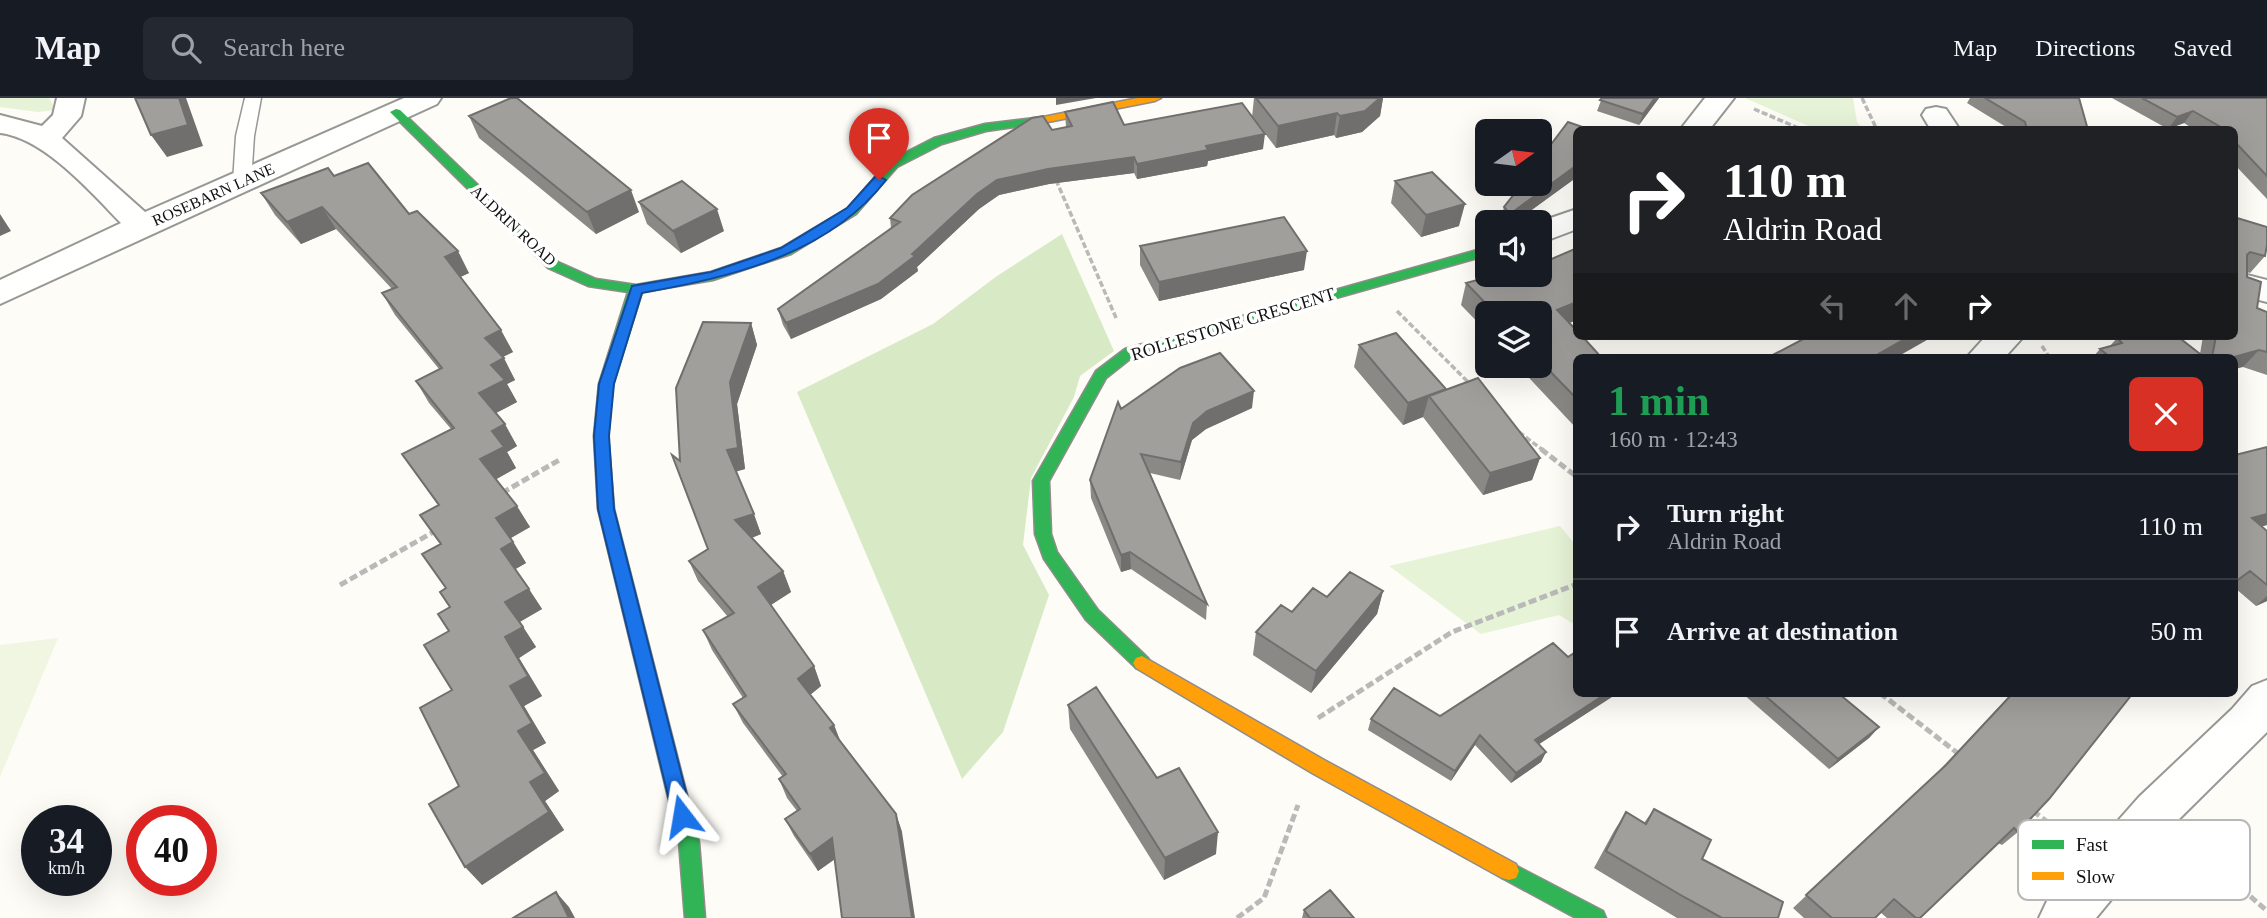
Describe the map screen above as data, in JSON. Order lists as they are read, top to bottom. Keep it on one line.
{"streets":{"street":["ROSEBARN LANE","ALDRIN ROAD","ROLLESTONE CRESCENT"]},"crossings":[["ROSEBARN LANE","ALDRIN ROAD"]],"legend":["Fast","Slow"],"north":"right","page":{"header":"Map","search":"Search here","nav":["Map","Directions","Saved"],"turn":["110 m","Aldrin Road"],"heading":["1 min","160 m · 12:43"],"list":[{"name":"Turn right","note":"Aldrin Road","value":"110 m"},{"name":"Arrive at destination","value":"50 m"}],"speed":"34 km/h","limit":"40"}}
